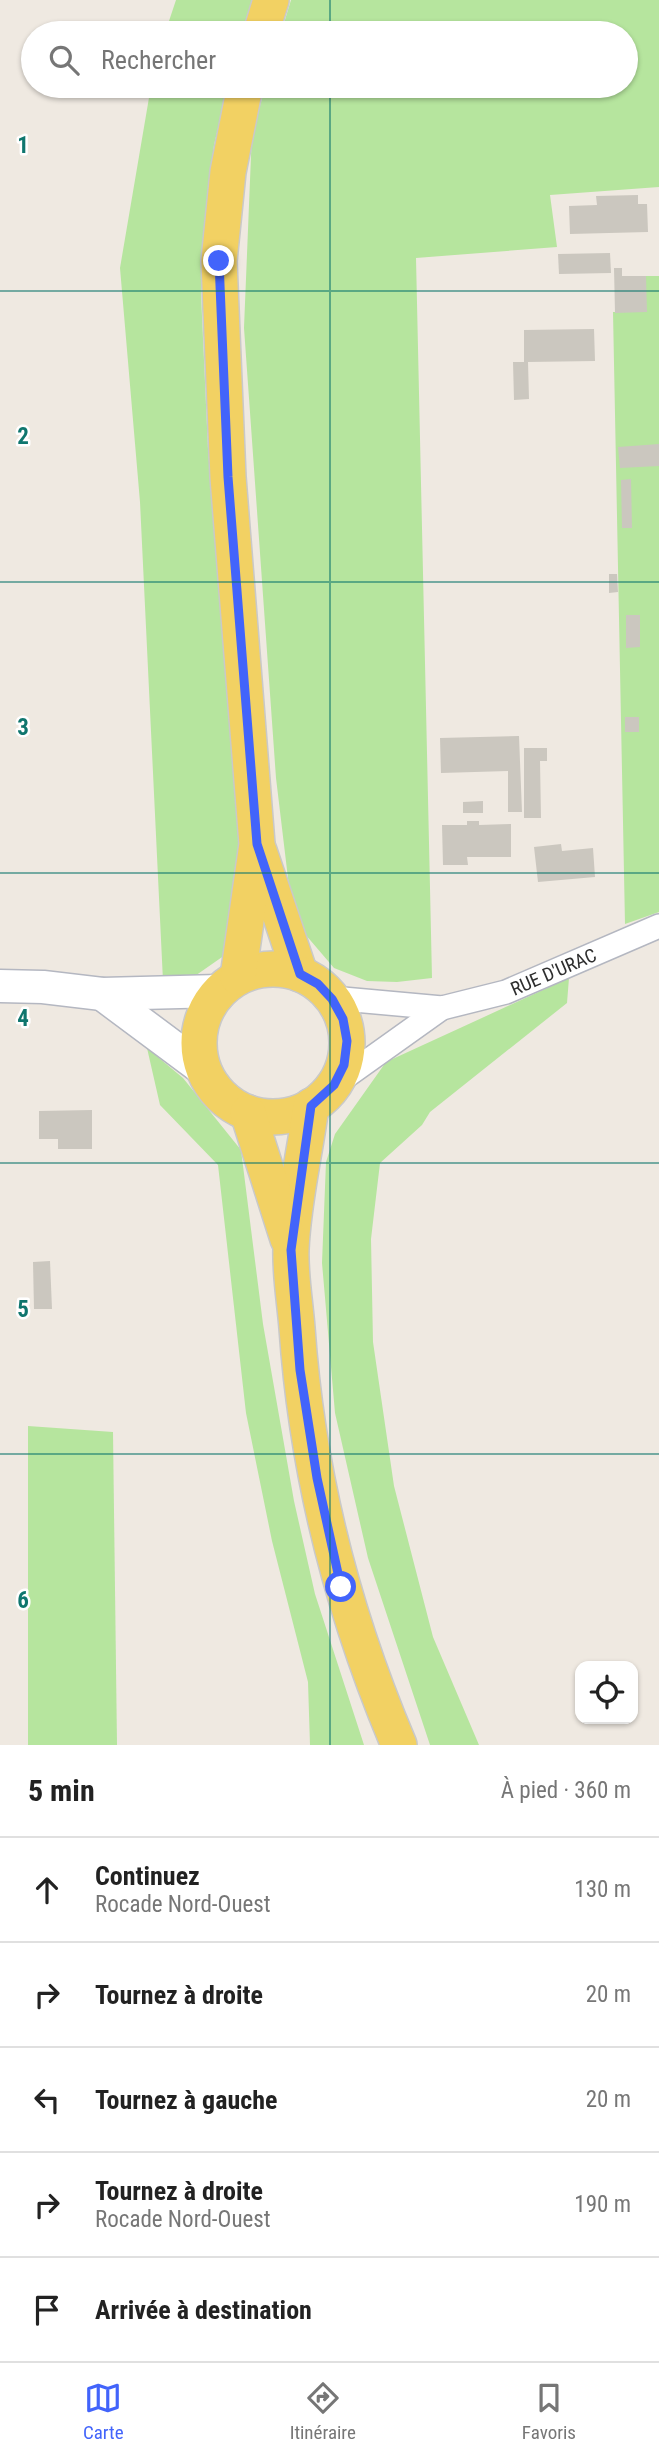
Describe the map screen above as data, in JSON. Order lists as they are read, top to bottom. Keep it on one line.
{"streets":{"street":["RUE D'URAC"]},"page":{"search":"Rechercher","heading":["5 min","À pied · 360 m"],"list":[["Continuez","Rocade Nord-Ouest","130 m"],["Tournez à droite","20 m"],["Tournez à gauche","20 m"],["Tournez à droite","Rocade Nord-Ouest","190 m"],"Arrivée à destination"],"nav":["Carte","Itinéraire","Favoris"]},"grid":{"rows":["1","2","3","4","5","6"]}}
